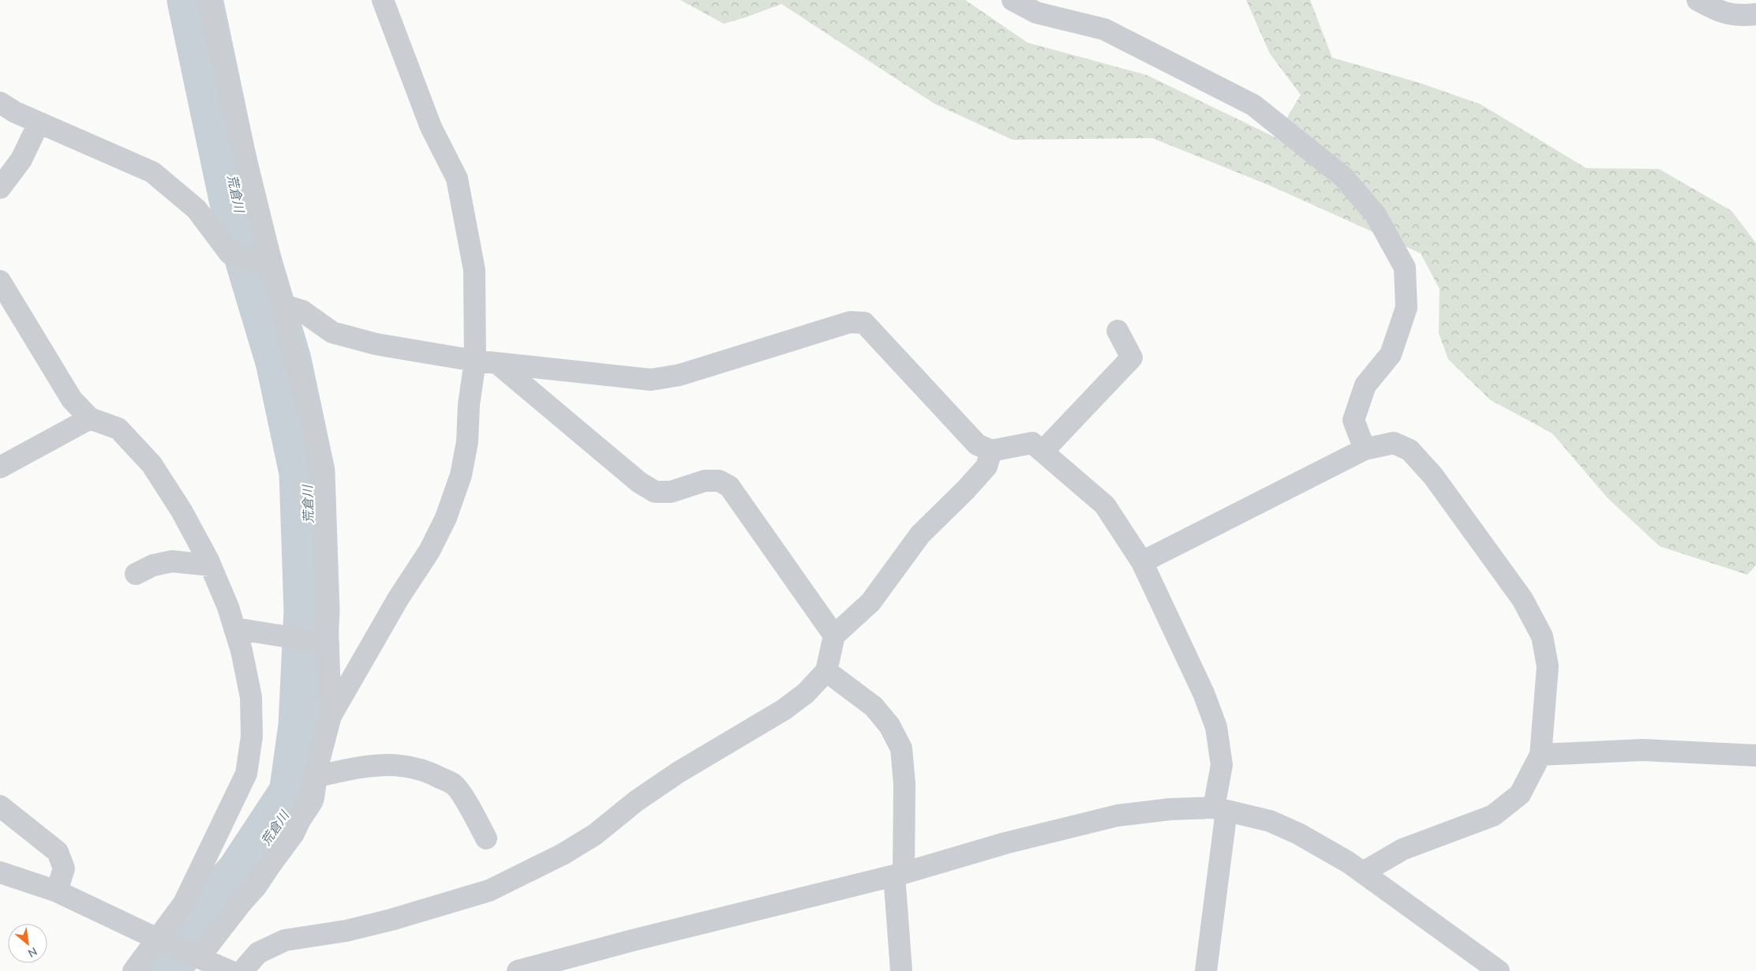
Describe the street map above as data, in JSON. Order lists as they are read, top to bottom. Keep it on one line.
{"water":["荒倉川"],"north":"bottom right"}
